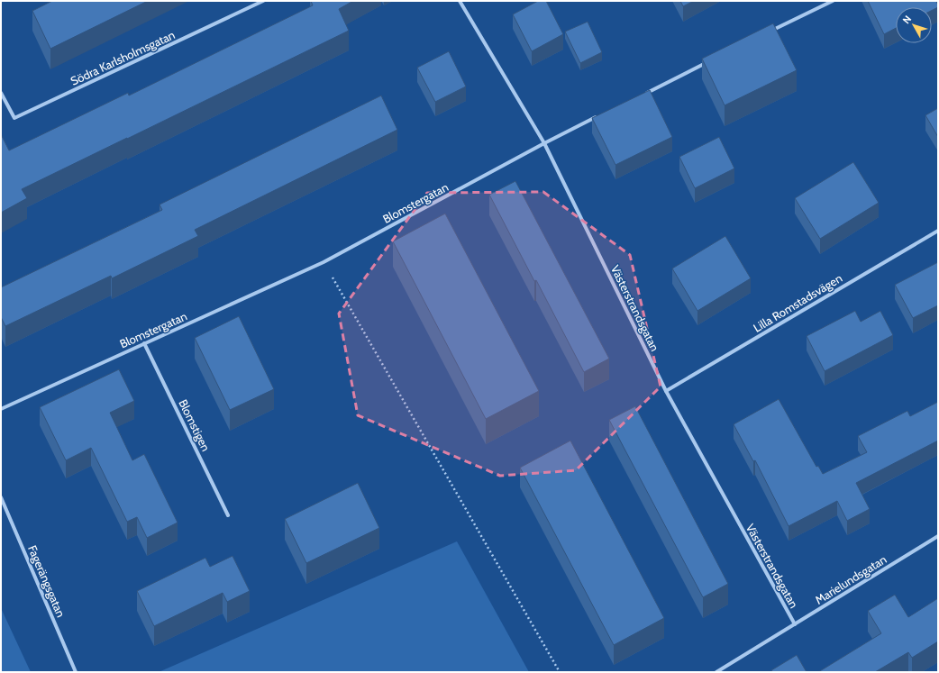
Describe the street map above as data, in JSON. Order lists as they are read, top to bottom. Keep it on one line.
{"streets":{"street":["Södra Karlsholmsgatan","Blomstergatan","Lilla Romstadsvägen","Västerstrandsgatan","Blomstigen","Marielundsgatan","Fagerängsgatan"]},"crossings":[["Blomstergatan","Västerstrandsgatan"],["Blomstergatan","Blomstigen"],["Lilla Romstadsvägen","Västerstrandsgatan"],["Västerstrandsgatan","Marielundsgatan"]],"north":"top left"}
